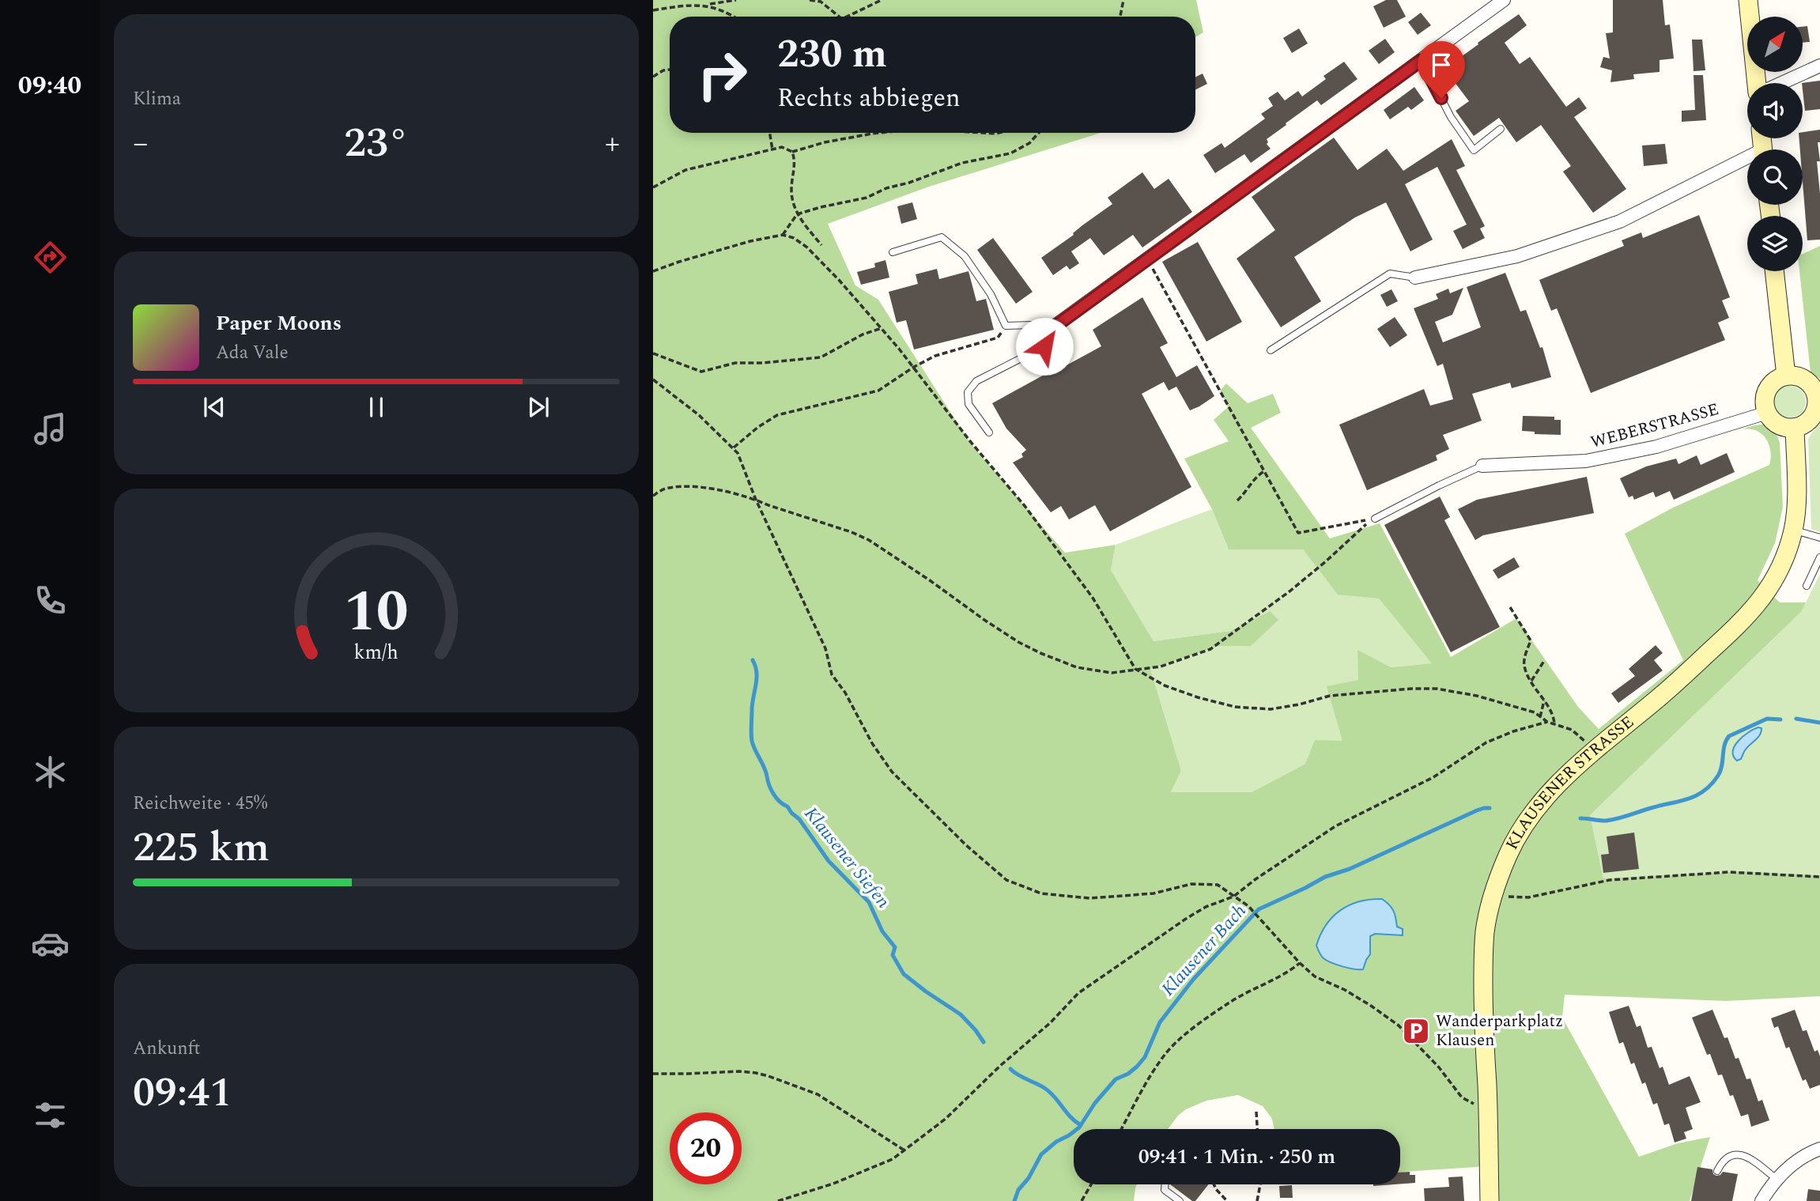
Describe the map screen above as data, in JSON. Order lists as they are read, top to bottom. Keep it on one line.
{"streets":{"main road":["KLAUSENER STRASSE"],"street":["WEBERSTRASSE"]},"crossings":[["WEBERSTRASSE","KLAUSENER STRASSE"]],"water":["Klausener Siefen","Klausener Bach"],"places":{"parking":["Wanderparkplatz Klausen"]},"north":"top right","page":{"tabs":"09:40","tile":["Klima",["Reichweite · 45%","225 km"],["Ankunft","09:41"]],"turn":["230 m","Rechts abbiegen"],"heat":["−","23°","+"],"song":["Paper Moons","Ada Vale"],"limit":"20","trip":"09:41 · 1 Min. · 250 m","gauge":["10","km/h"]}}
